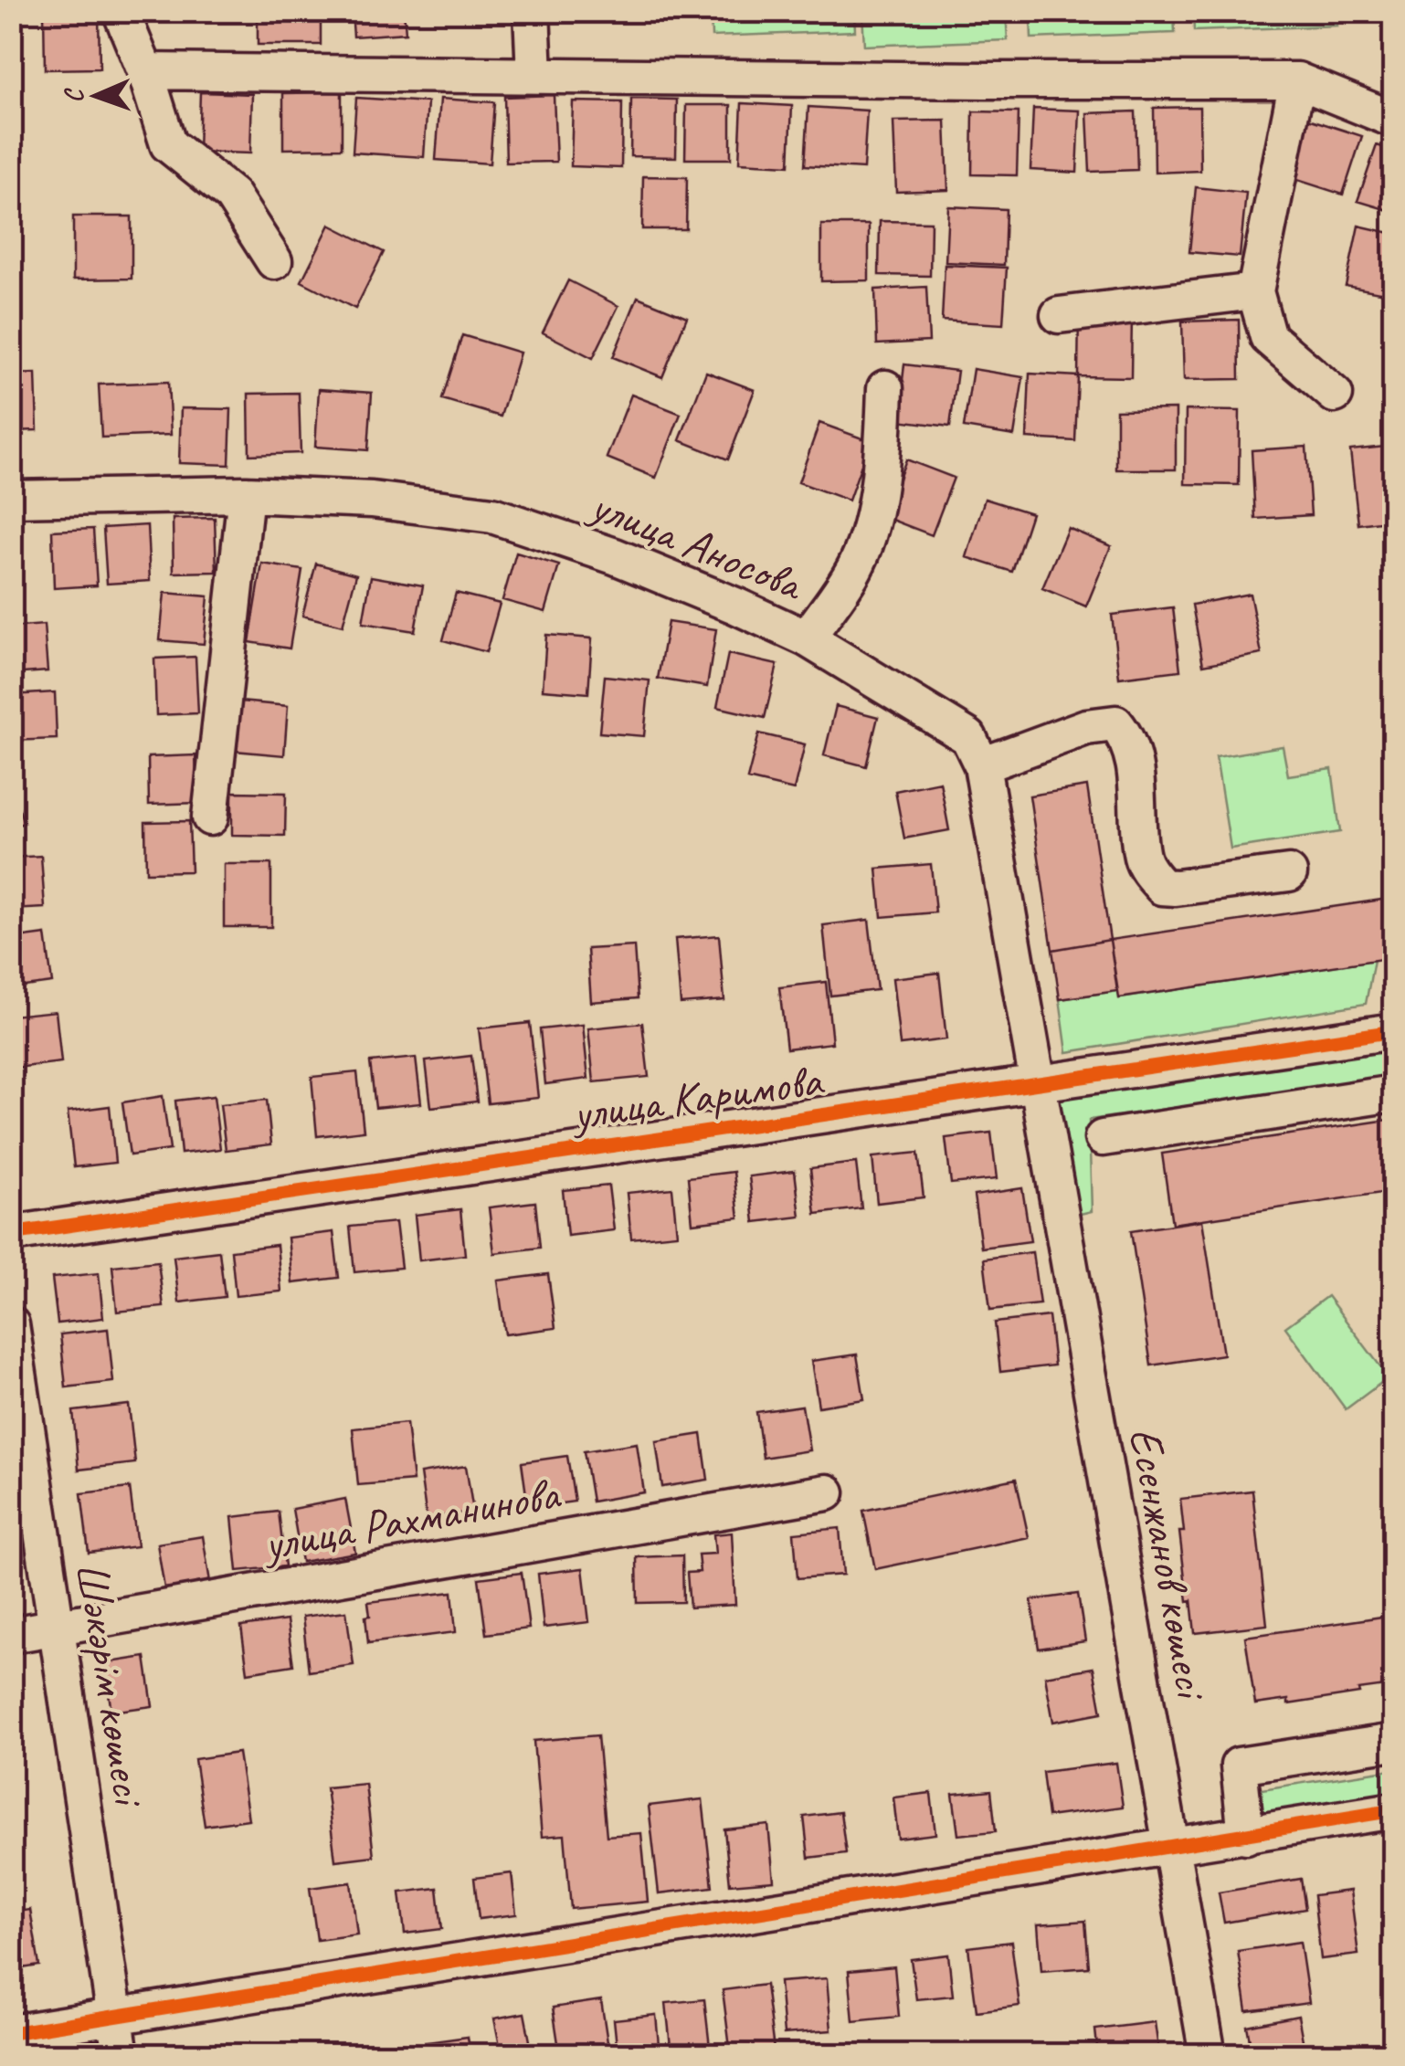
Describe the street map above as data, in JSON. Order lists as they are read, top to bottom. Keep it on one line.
{"streets":{"street":["улица Аносова","улица Каримова","улица Рахманинова","Есенжанов көшесі","Шәкәрім көшесі"]},"crossings":[["улица Аносова","улица Каримова"],["улица Аносова","Есенжанов көшесі"],["улица Каримова","Есенжанов көшесі"],["улица Рахманинова","Шәкәрім көшесі"]],"north":"left"}
